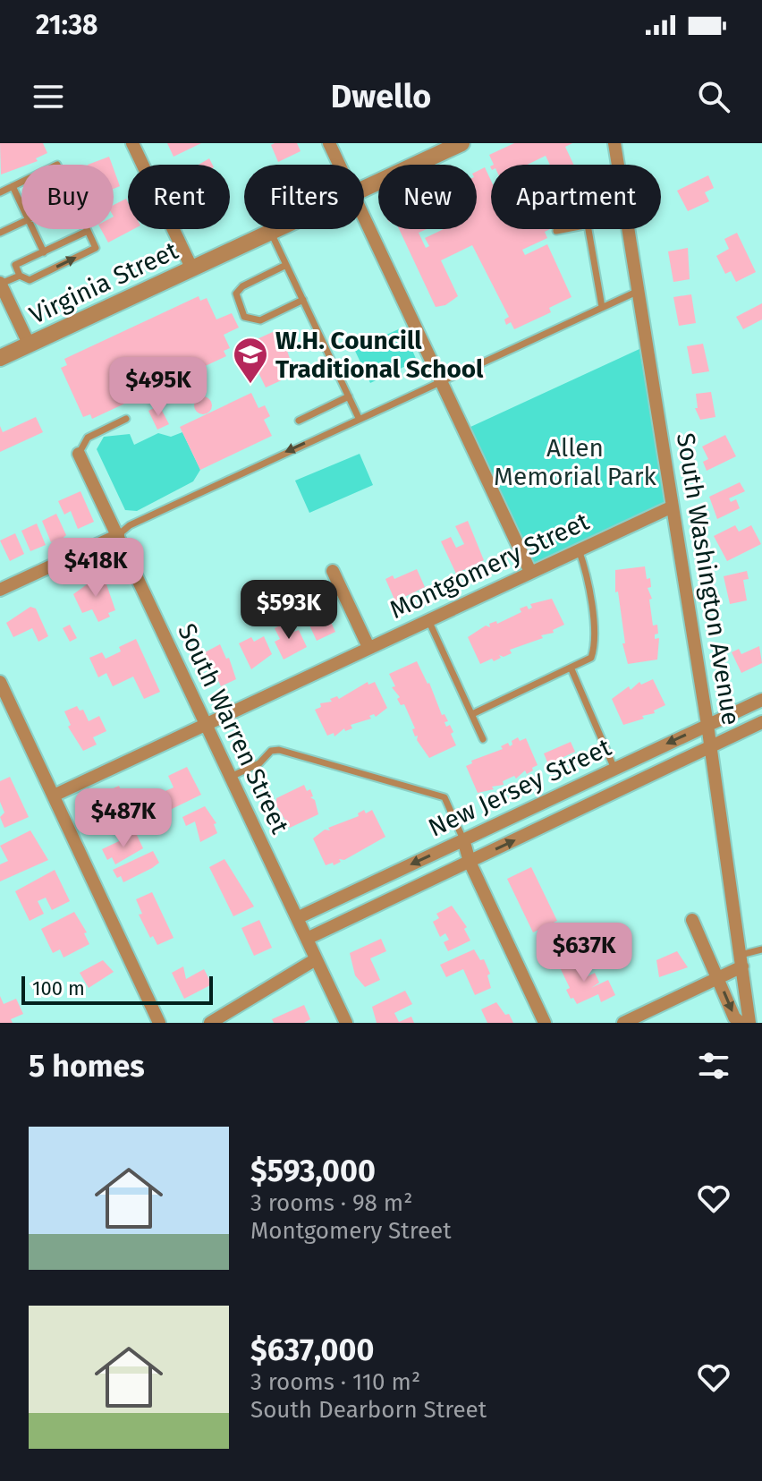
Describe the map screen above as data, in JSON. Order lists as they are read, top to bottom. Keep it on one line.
{"streets":{"street":["Virginia Street","Montgomery Street","South Washington Avenue","South Warren Street","New Jersey Street"]},"crossings":[["Montgomery Street","South Washington Avenue"],["Montgomery Street","South Warren Street"],["South Washington Avenue","New Jersey Street"],["South Warren Street","New Jersey Street"]],"parks":["Allen Memorial Park"],"places":{"school or university":["W.H. Councill Traditional School"]},"scale_bar":"100 m","page":{"status":"21:38","header":"Dwello","chip":["Buy","Rent","Filters","New","Apartment"],"price":["$495K","$418K","$593K","$487K","$637K"],"scale":"100 m","heading":"5 homes","list":[{"name":"$593,000","note":"3 rooms · 98 m² · Montgomery Street"},{"name":"$637,000","note":"3 rooms · 110 m² · South Dearborn Street"}]}}
